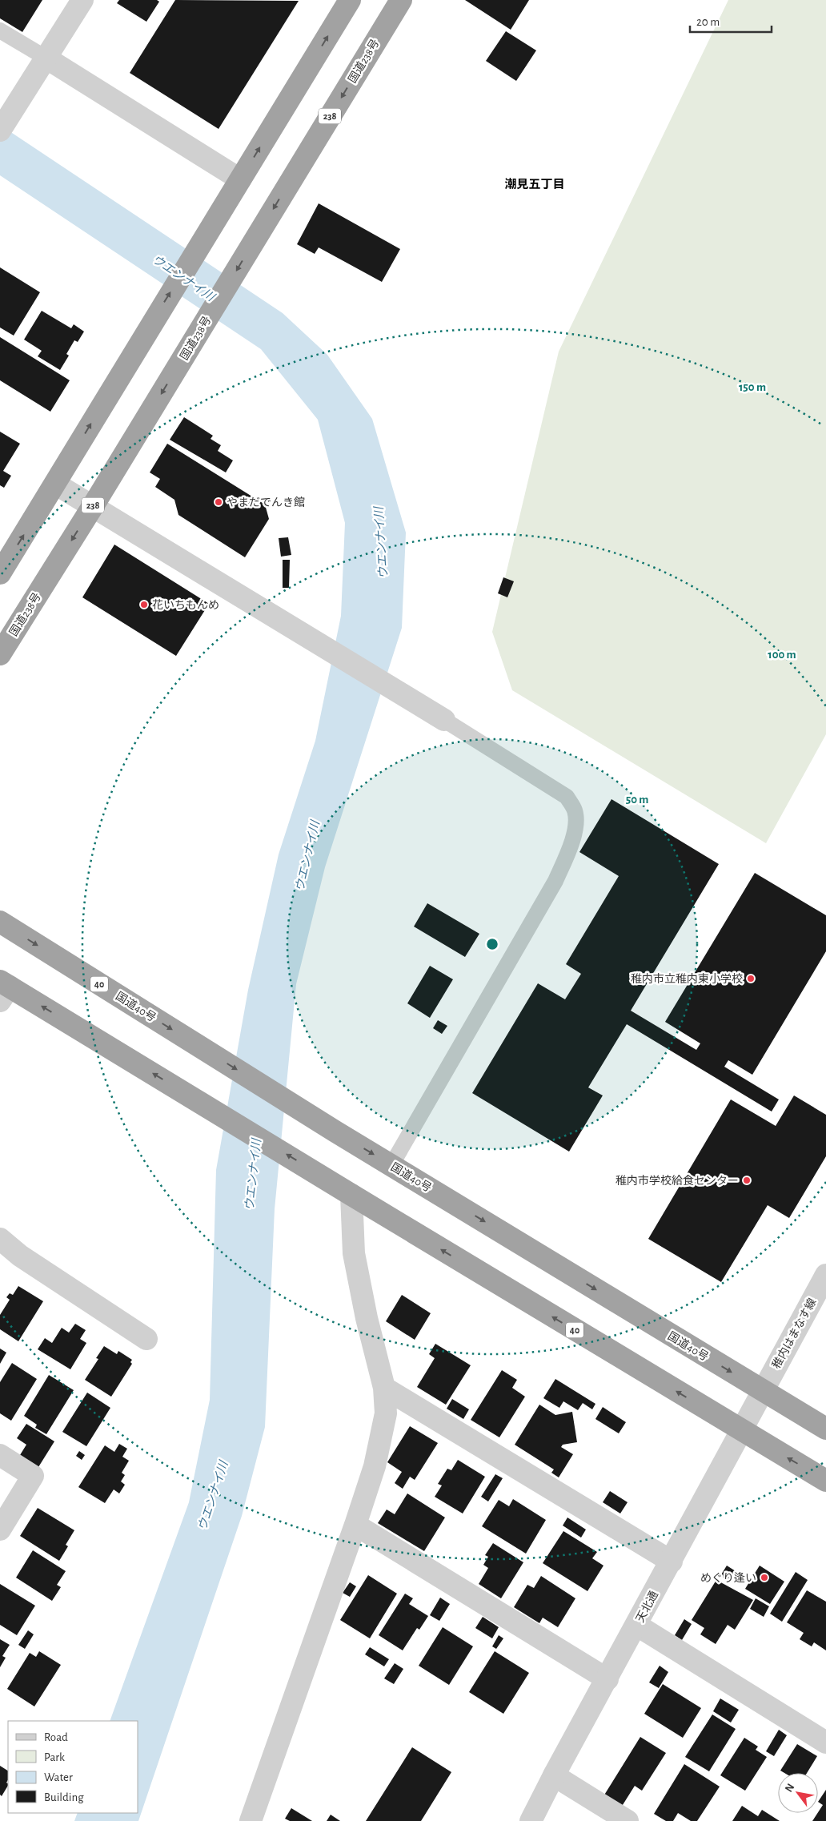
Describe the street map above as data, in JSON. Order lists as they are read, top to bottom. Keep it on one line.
{"streets":{"highway":["国道238号","238","40","国道40号"],"street":["稚内はまなす線","天北通"]},"crossings":[["40","天北通"],["国道40号","稚内はまなす線"],["国道40号","天北通"],["稚内はまなす線","天北通"]],"districts":["潮見五丁目"],"water":["ウエンナイ川"],"places":["やまだでんき館","花いちもんめ","稚内市立稚内東小学校","稚内市学校給食センター","めぐり逢い"],"legend":["Road","Park","Water","Building"],"scale_bar":"20 m","north":"top left","rings":["150 m","100 m","50 m"]}
